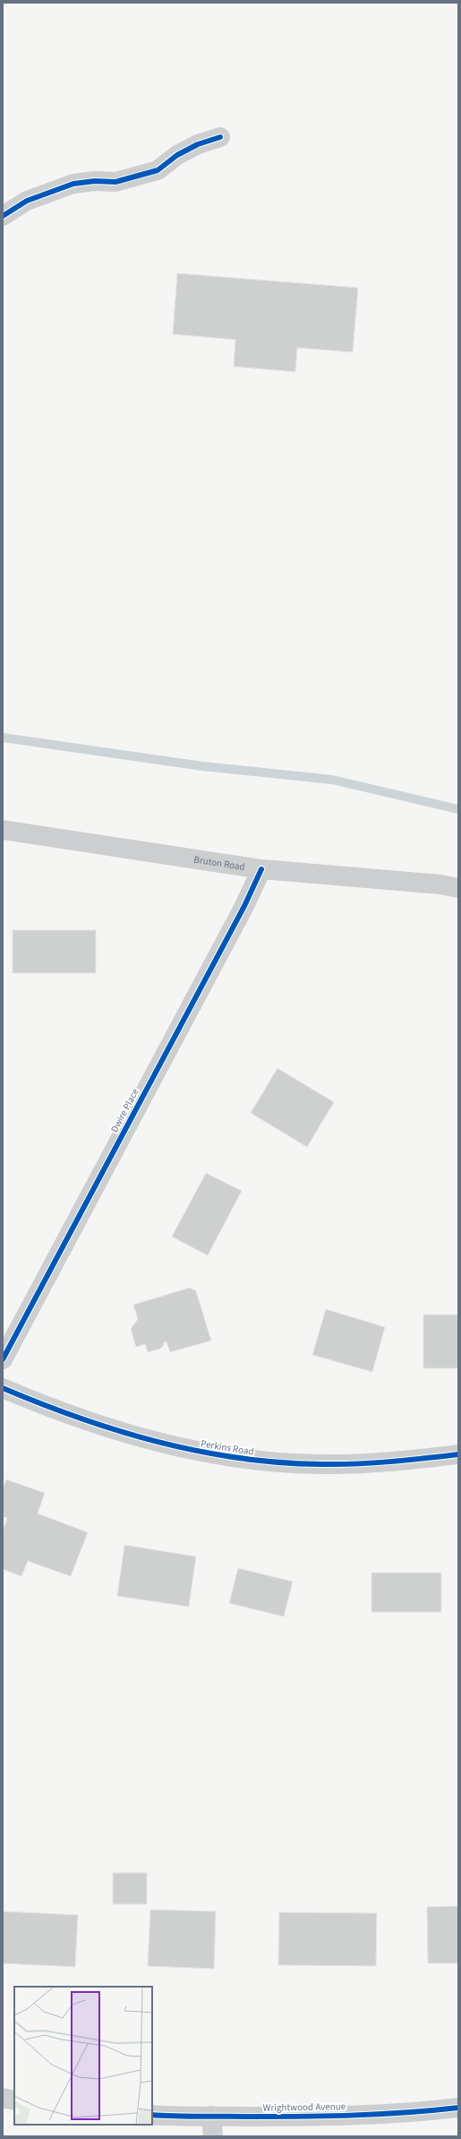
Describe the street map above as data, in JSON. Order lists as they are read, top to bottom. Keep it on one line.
{"streets":{"street":["Bruton Road","Dwire Place","Perkins Road","Wrightwood Avenue"]},"crossings":[["Bruton Road","Dwire Place"]]}
